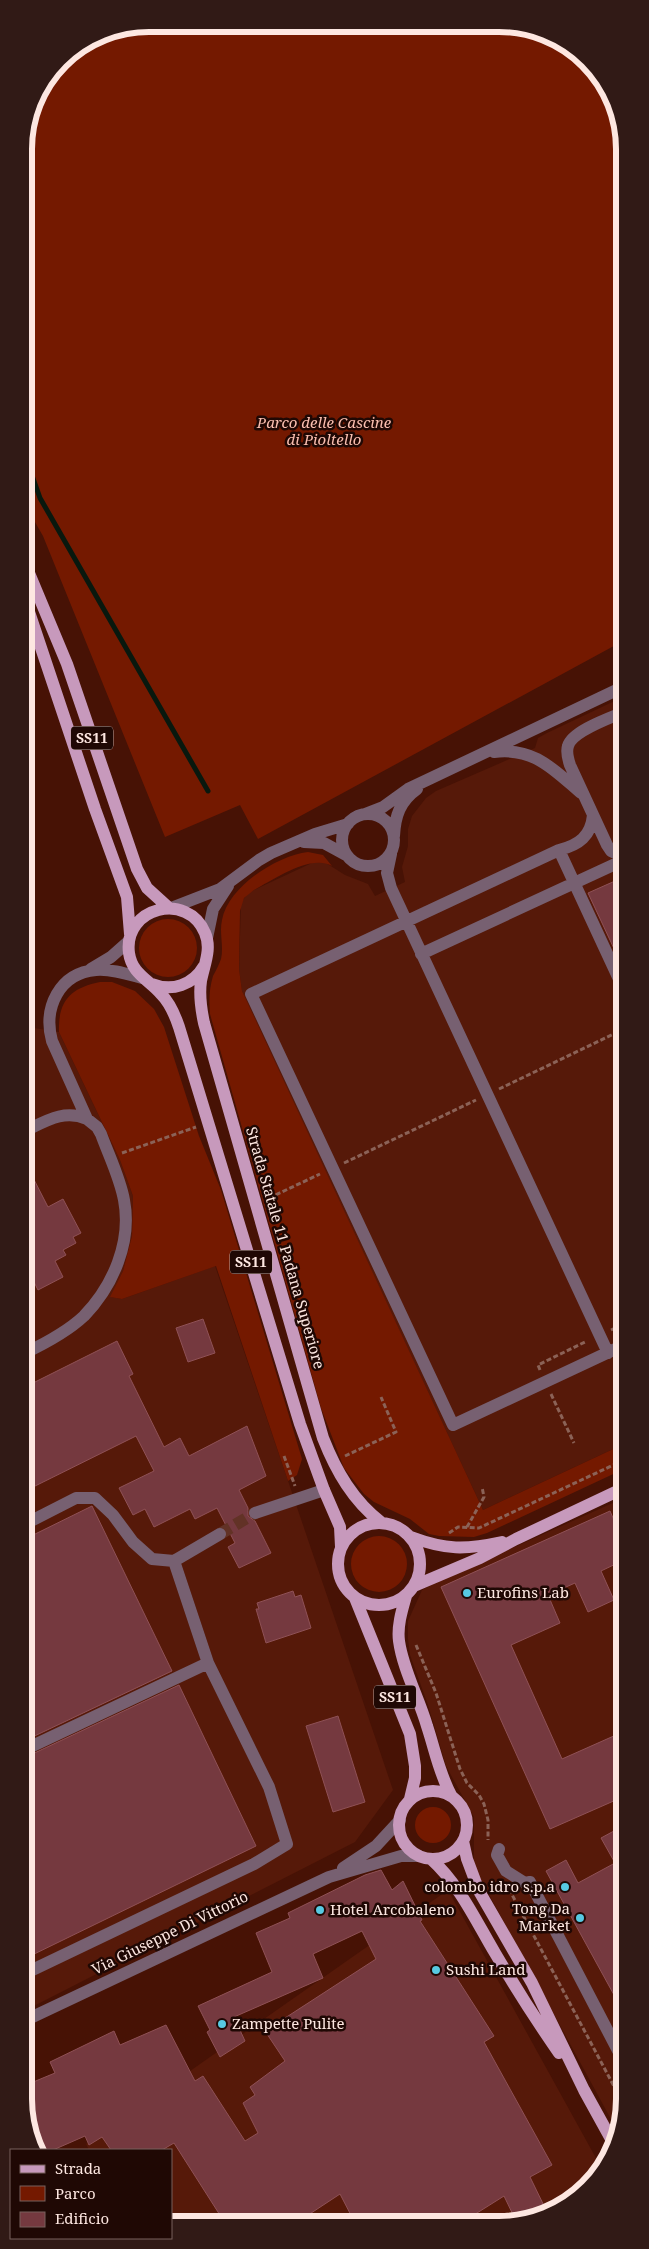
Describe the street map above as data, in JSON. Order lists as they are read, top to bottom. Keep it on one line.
{"streets":{"main road":["SS11","Strada Statale 11 Padana Superiore"],"street":["Via Giuseppe Di Vittorio"]},"crossings":[["SS11","Strada Statale 11 Padana Superiore"],["SS11","Via Giuseppe Di Vittorio"]],"parks":["Parco delle Cascine di Pioltello"],"places":["Eurofins Lab","colombo idro s.p.a","Hotel Arcobaleno","Tong Da Market","Sushi Land","Zampette Pulite"],"legend":["Strada","Parco","Edificio"]}
